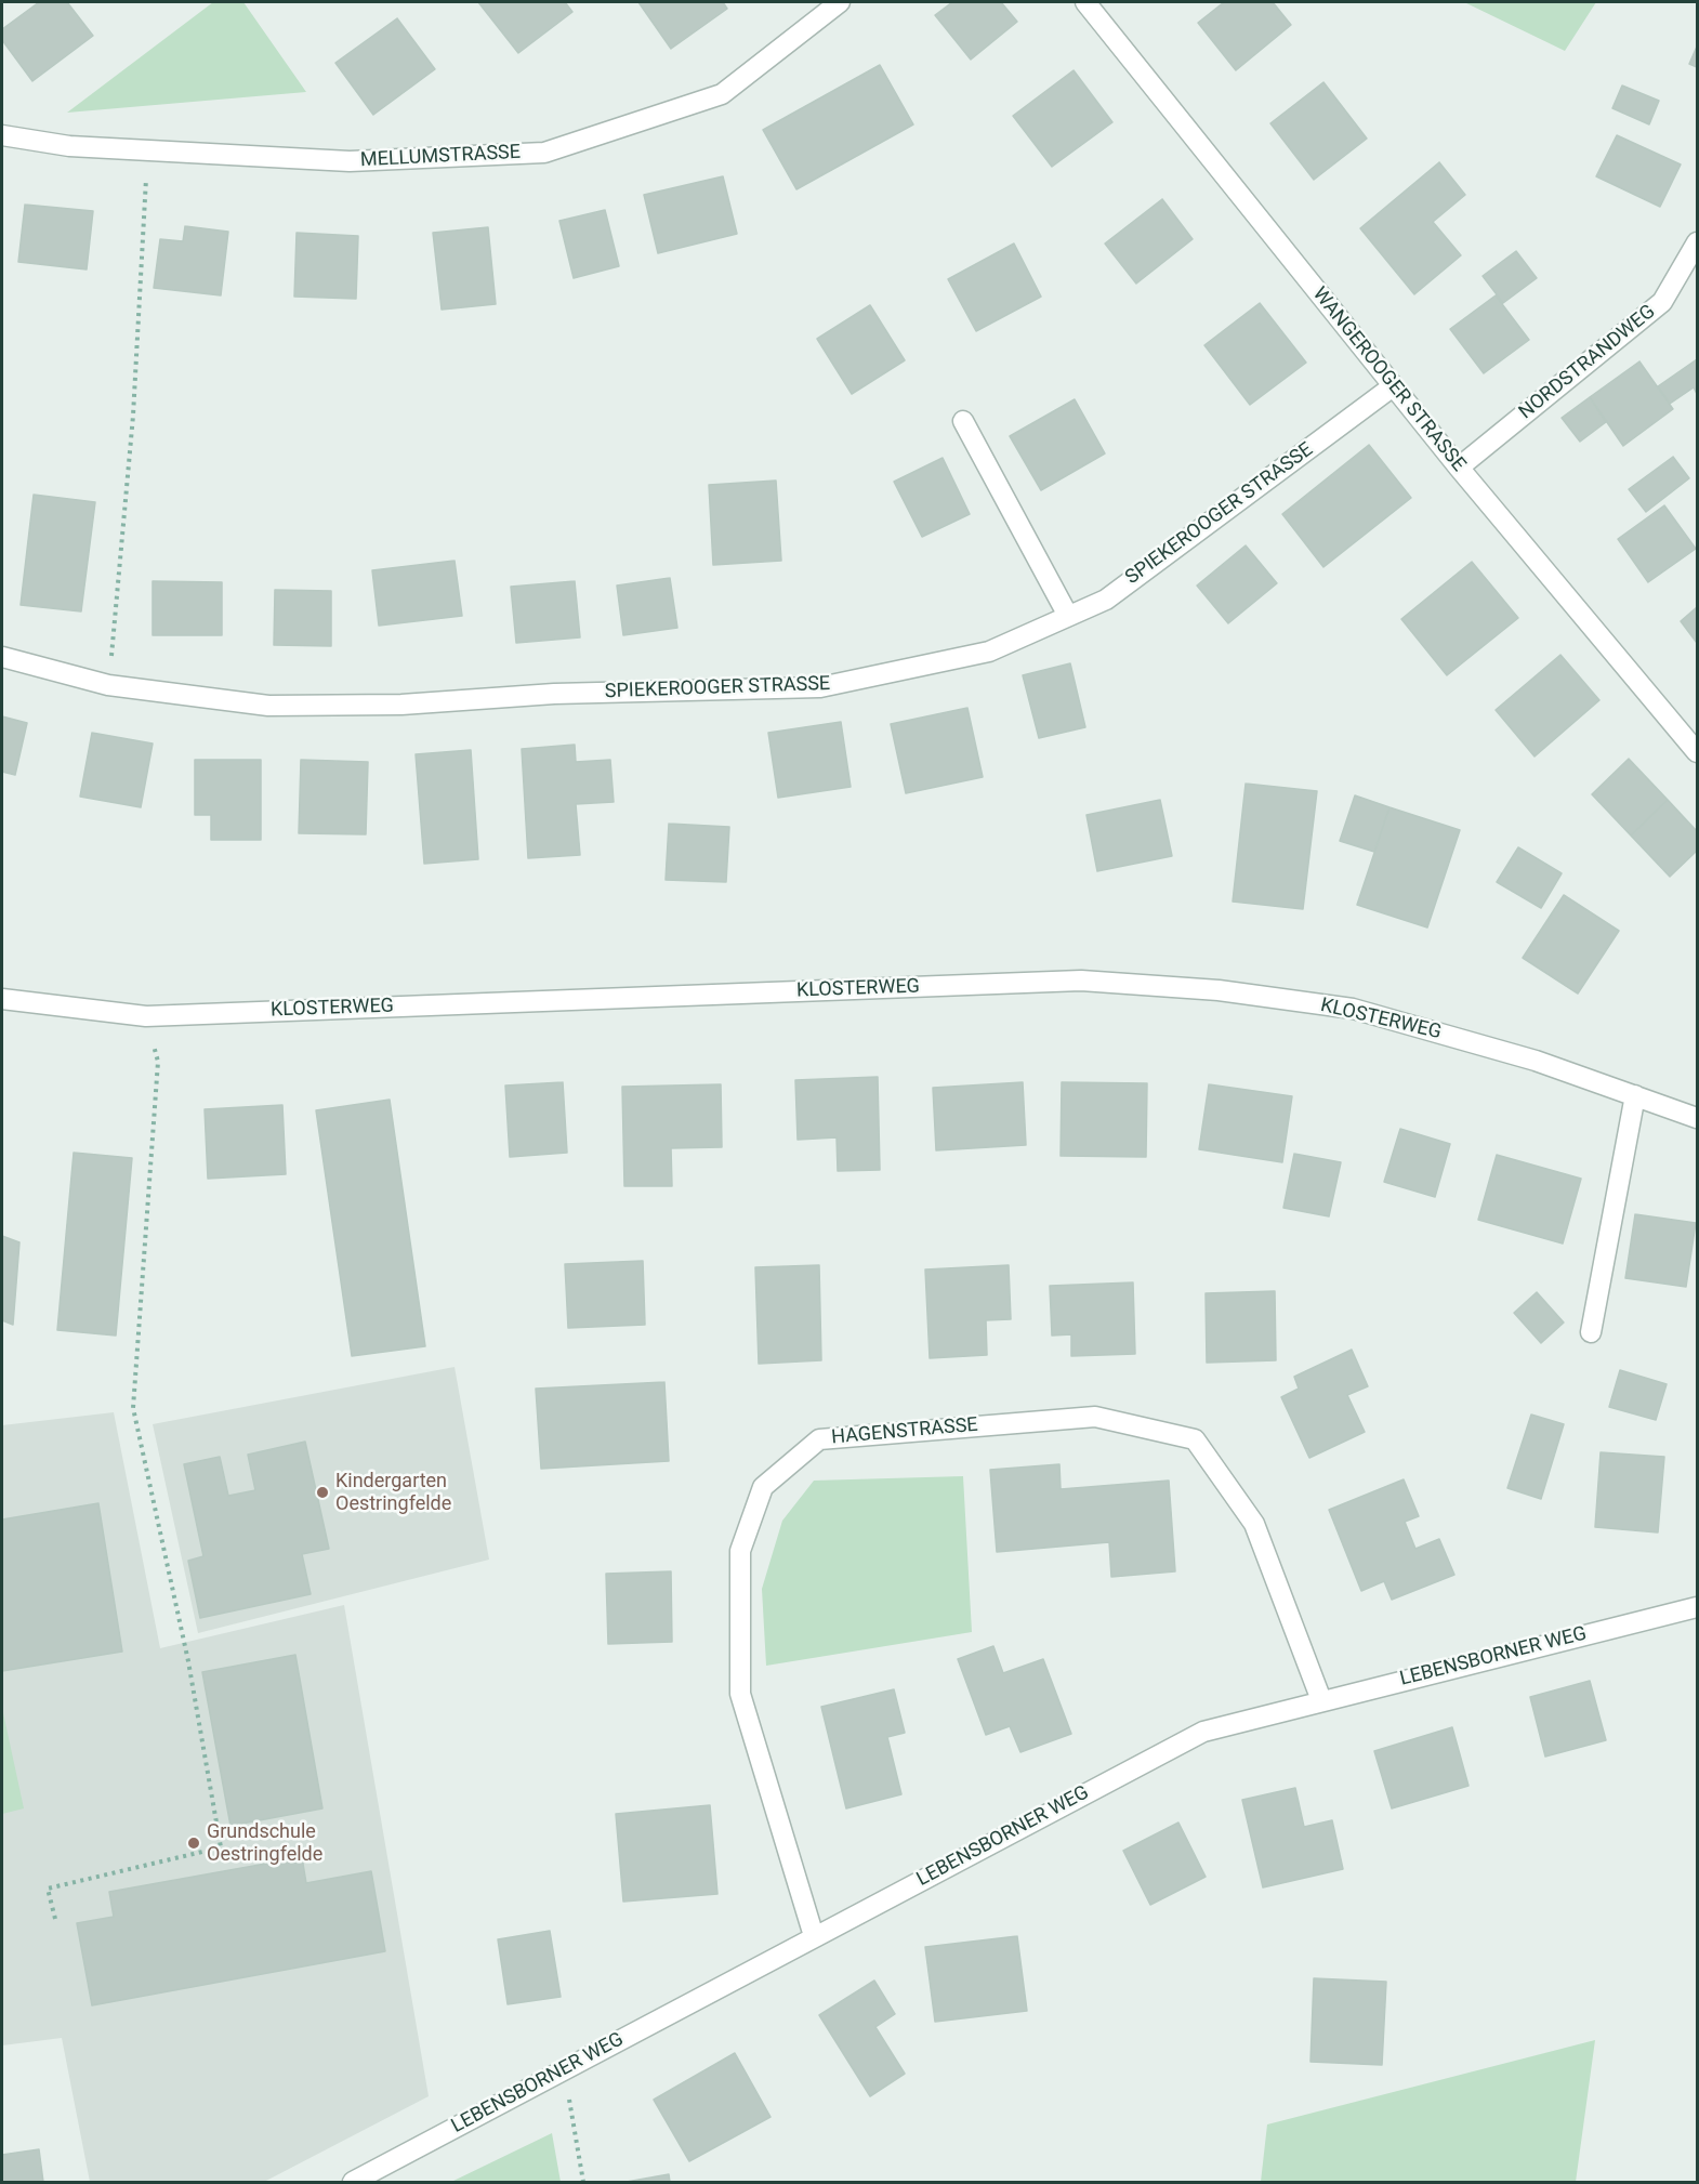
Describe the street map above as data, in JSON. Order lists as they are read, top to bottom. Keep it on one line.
{"streets":{"street":["MELLUMSTRASSE","NORDSTRANDWEG","WANGEROOGER STRASSE","SPIEKEROOGER STRASSE","KLOSTERWEG","HAGENSTRASSE","LEBENSBORNER WEG"]},"crossings":[["NORDSTRANDWEG","WANGEROOGER STRASSE"],["WANGEROOGER STRASSE","SPIEKEROOGER STRASSE"],["HAGENSTRASSE","LEBENSBORNER WEG"]],"places":["Kindergarten Oestringfelde","Grundschule Oestringfelde"]}
